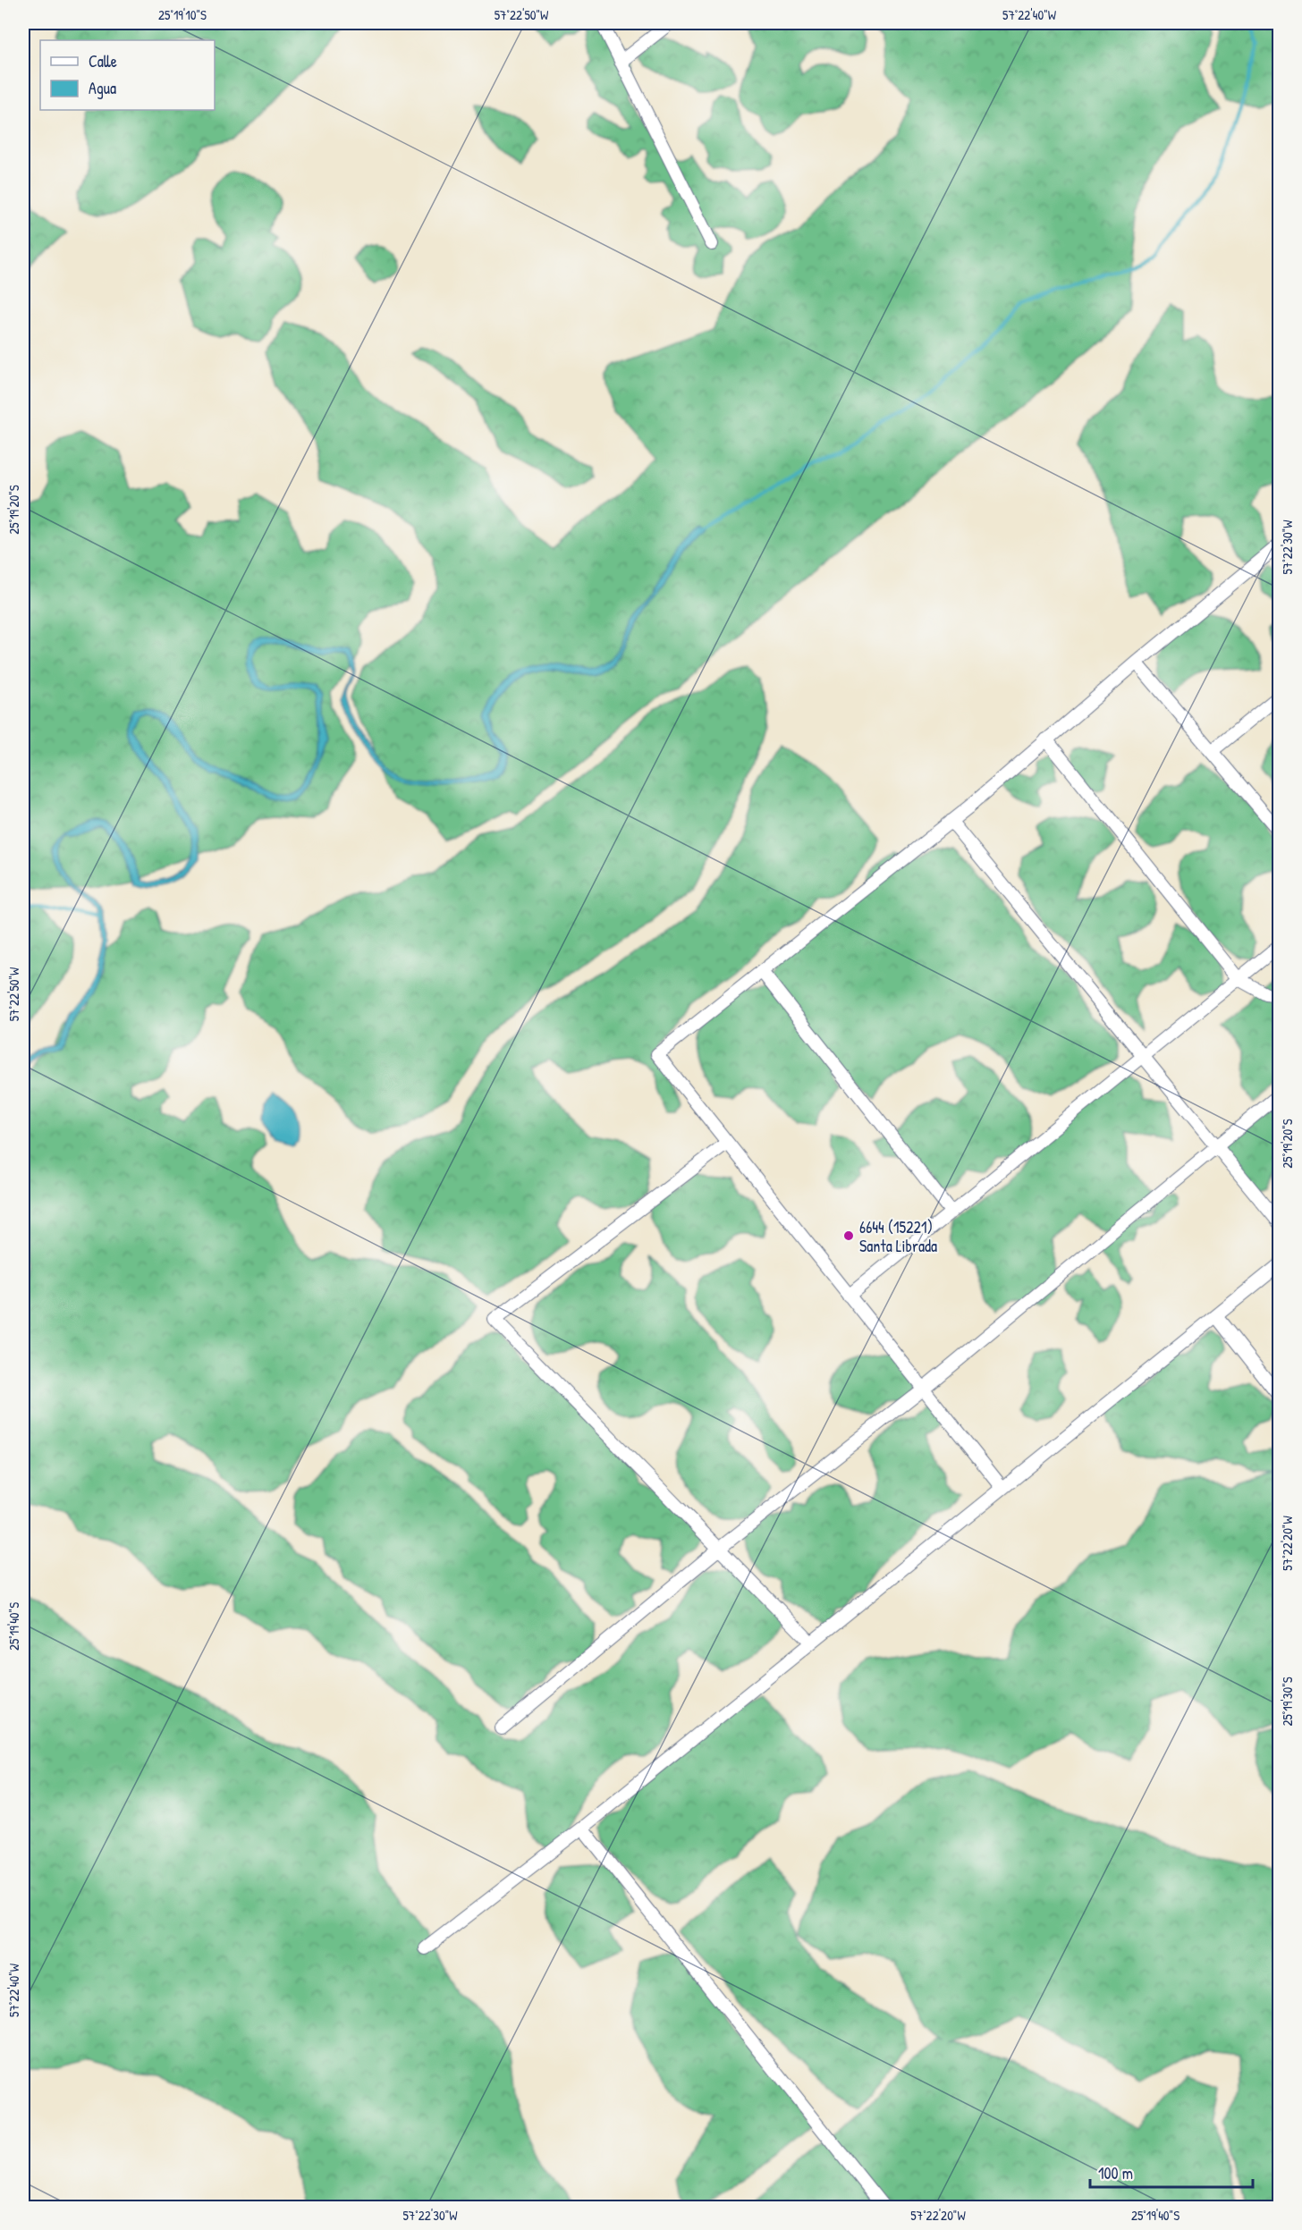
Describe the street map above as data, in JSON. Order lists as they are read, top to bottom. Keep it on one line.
{"places":["6644 (15221) Santa Librada"],"legend":["Calle","Agua"],"scale_bar":"100 m","coordinates":["25°19'10\"S","57°22'50\"W","57°22'40\"W","25°19'20\"S","57°22'30\"W","57°22'20\"W","25°19'40\"S","25°19'30\"S"]}
